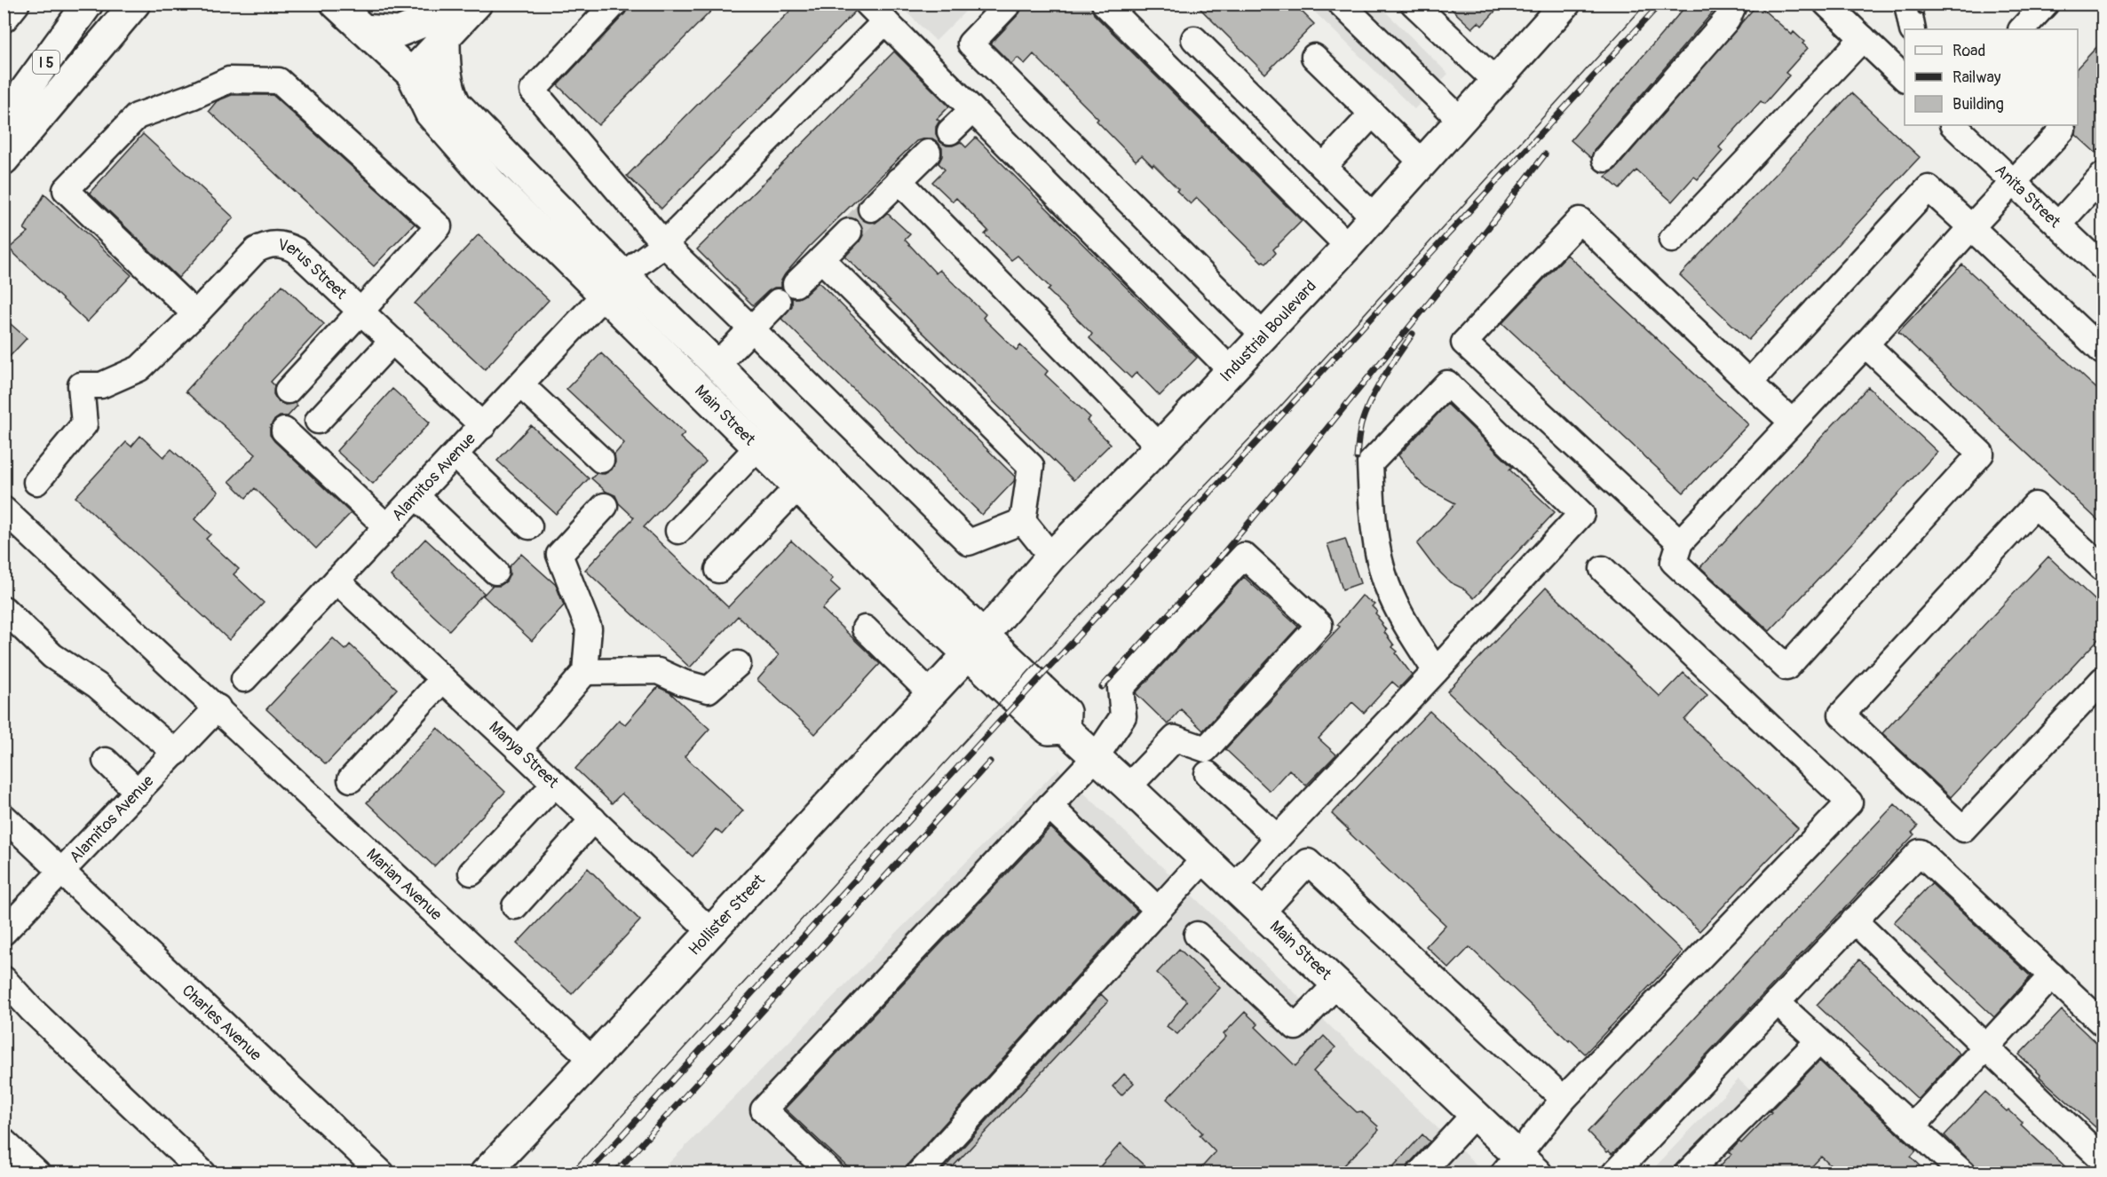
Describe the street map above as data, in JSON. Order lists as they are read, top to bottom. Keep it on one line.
{"streets":{"main road":["I 5","Industrial Boulevard","Main Street","Hollister Street"],"street":["Anita Street","Verus Street","Alamitos Avenue","Manya Street","Marian Avenue","Charles Avenue"]},"crossings":[["Verus Street","Alamitos Avenue"],["Industrial Boulevard","Main Street"],["Industrial Boulevard","Hollister Street"],["Main Street","Alamitos Avenue"],["Main Street","Hollister Street"],["Alamitos Avenue","Manya Street"],["Alamitos Avenue","Marian Avenue"],["Alamitos Avenue","Charles Avenue"],["Manya Street","Hollister Street"],["Marian Avenue","Hollister Street"]],"legend":["Road","Railway","Building"]}
